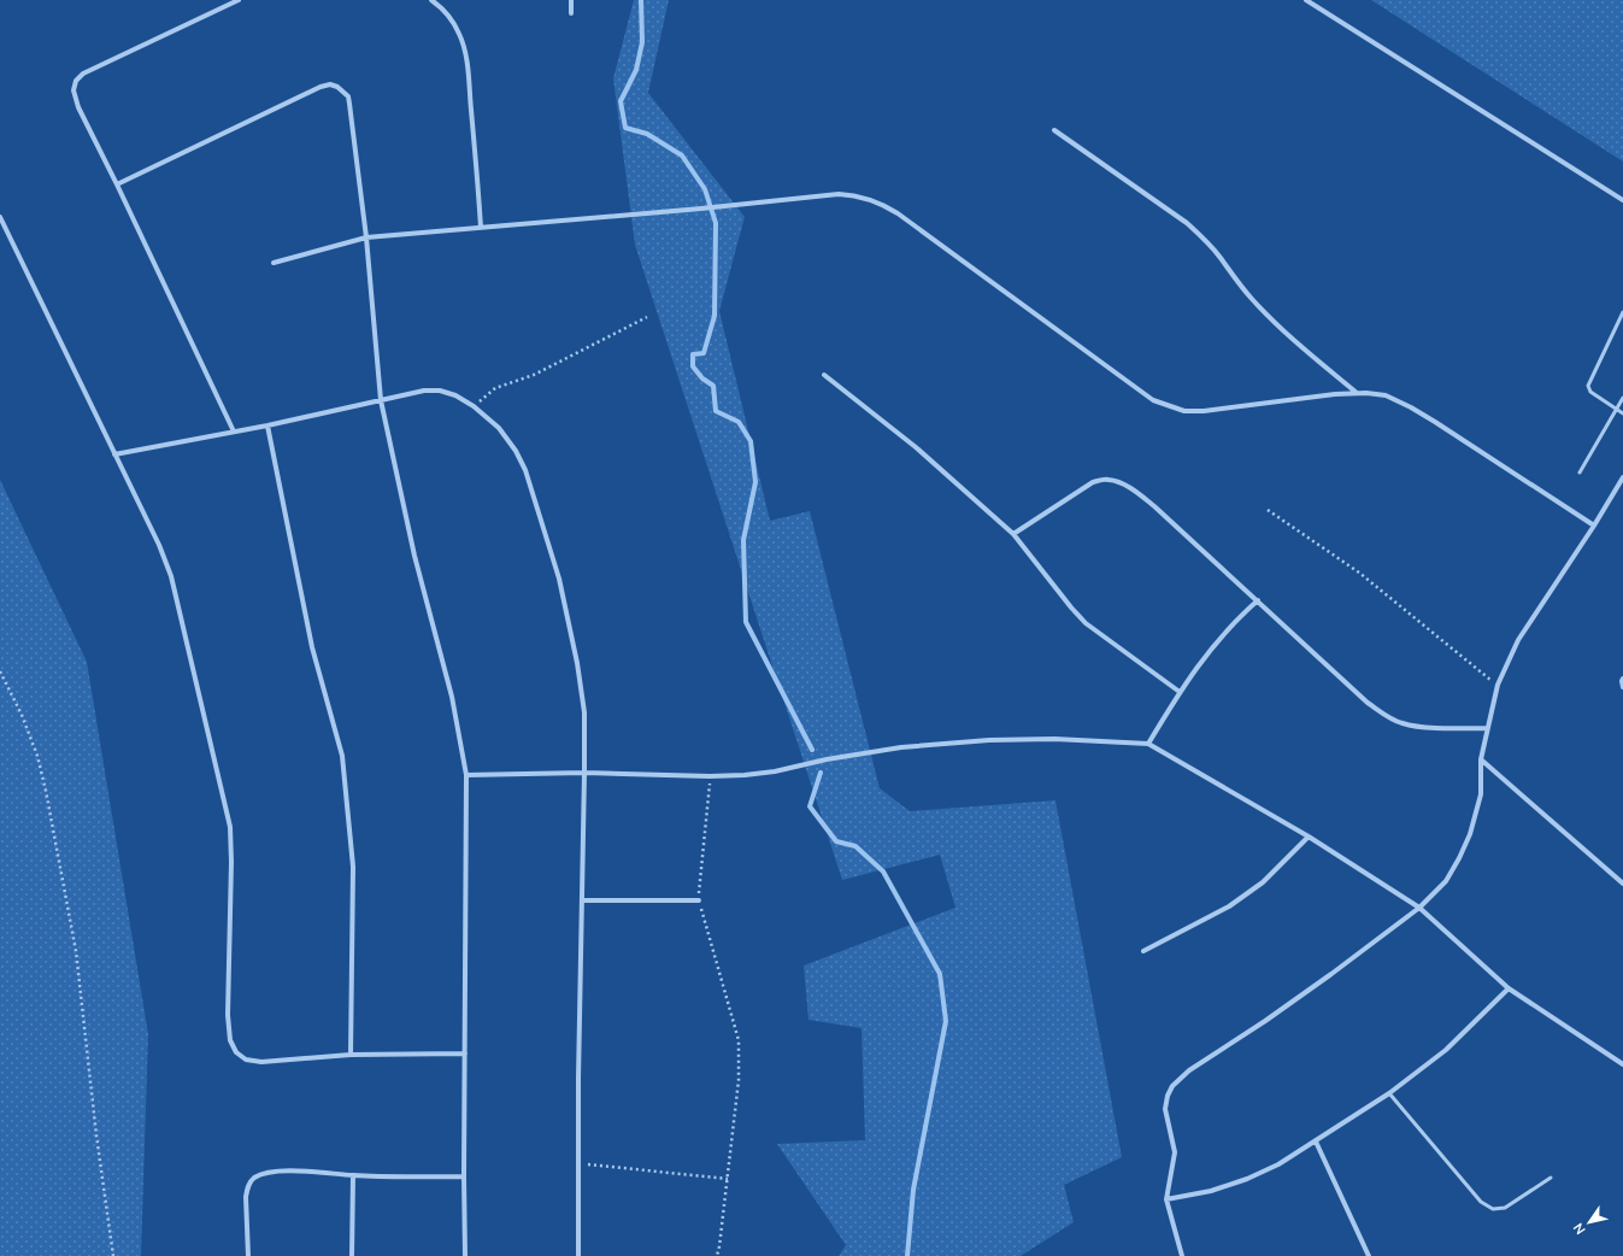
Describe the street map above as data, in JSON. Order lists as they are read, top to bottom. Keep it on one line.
{"north":"bottom left"}
